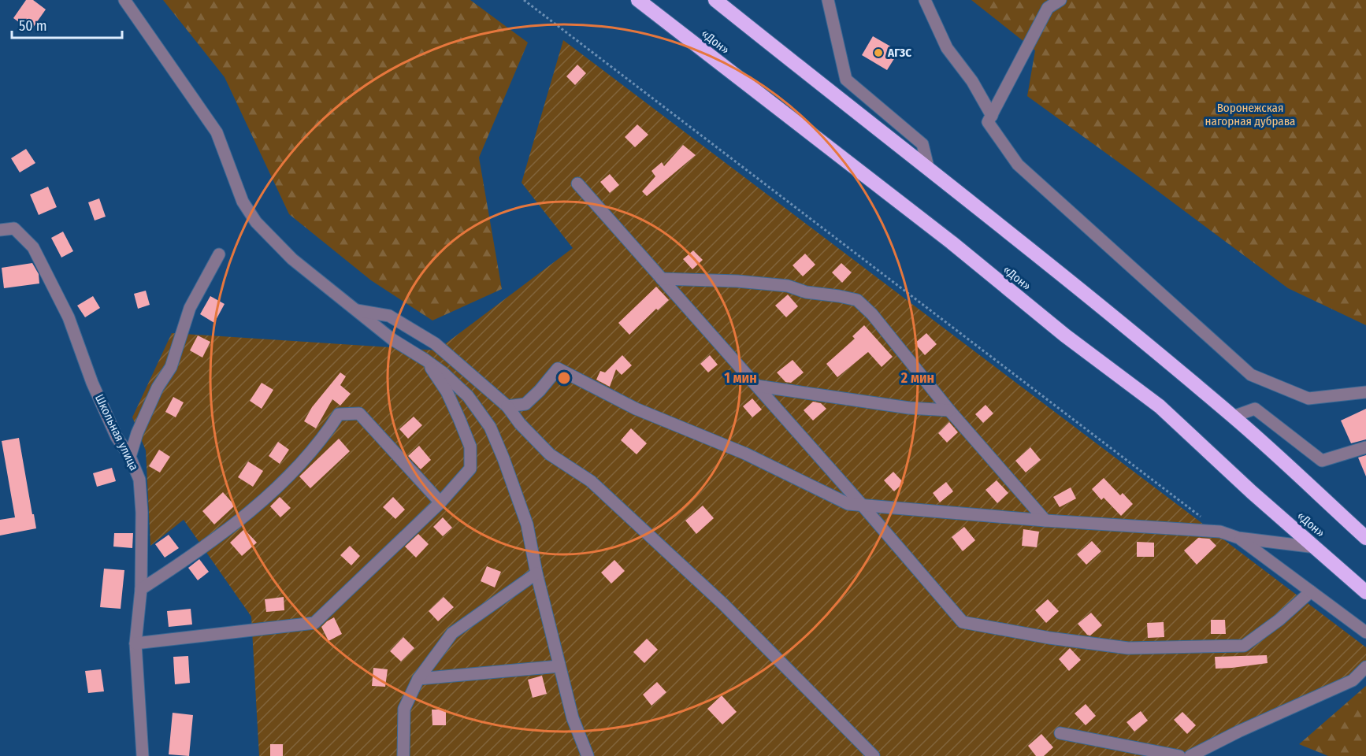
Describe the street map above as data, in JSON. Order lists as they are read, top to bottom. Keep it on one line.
{"streets":{"highway":["«Дон»"],"street":["Школьная улица"]},"parks":["Воронежская нагорная дубрава"],"places":["АГЗС"],"scale_bar":"50 m","rings":["1 мин","2 мин"]}
